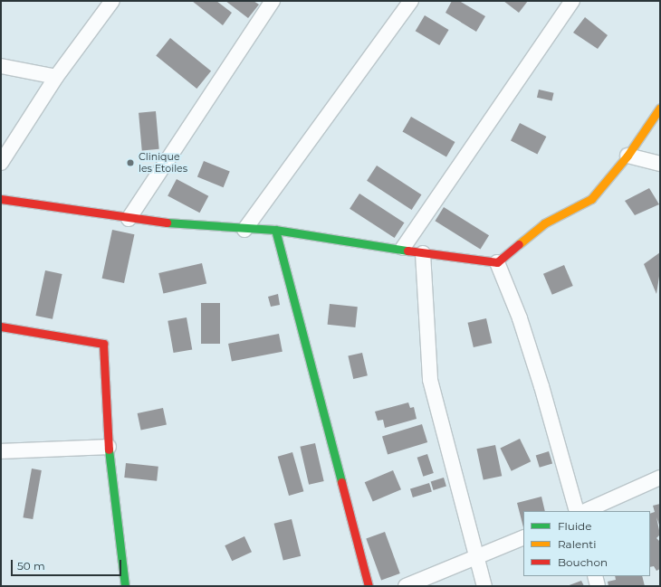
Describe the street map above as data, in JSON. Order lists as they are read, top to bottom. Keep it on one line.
{"places":["Clinique les Etoiles"],"legend":["Fluide","Ralenti","Bouchon"],"scale_bar":"50 m"}
